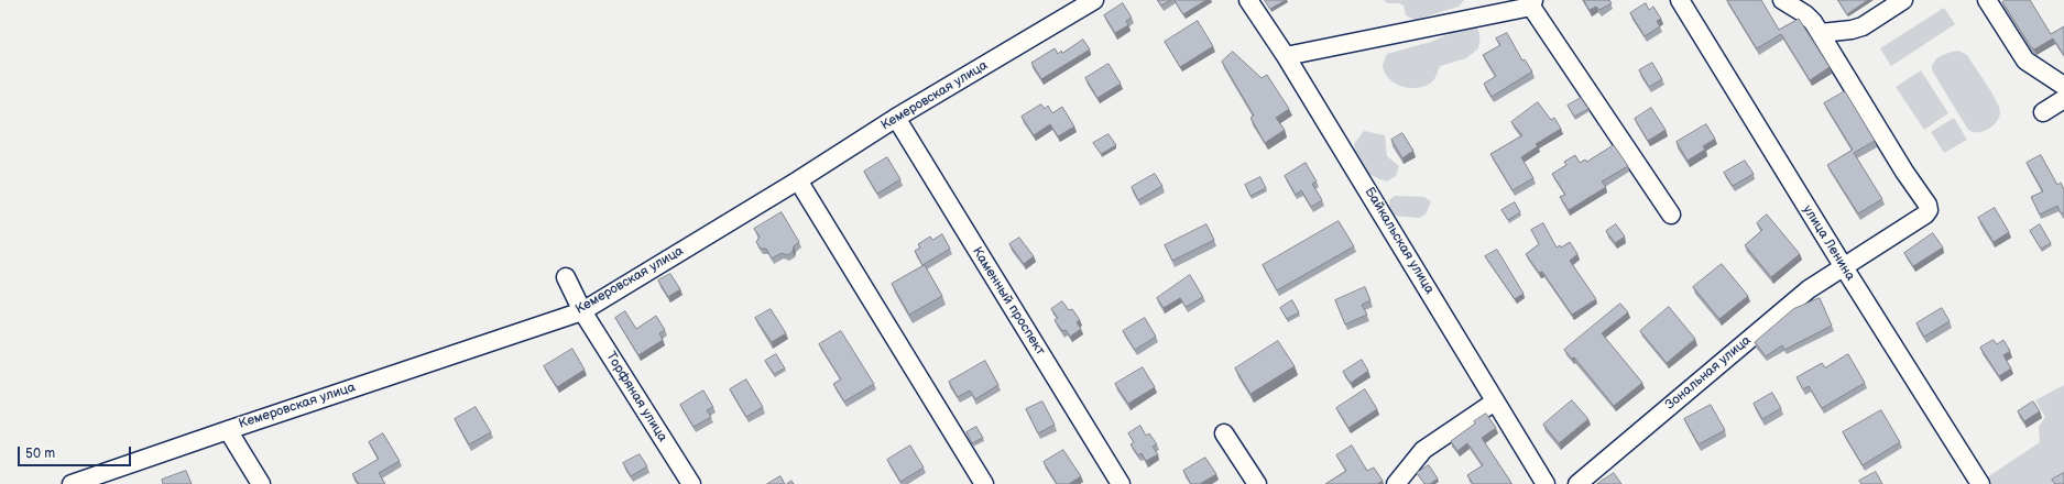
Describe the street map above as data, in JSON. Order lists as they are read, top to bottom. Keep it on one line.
{"streets":{"street":["Кемеровская улица","Байкальская улица","улица Ленина","Каменный проспект","Зональная улица","Торфяная улица"]},"crossings":[["Кемеровская улица","Каменный проспект"],["Кемеровская улица","Торфяная улица"],["улица Ленина","Зональная улица"]],"scale_bar":"50 m"}
